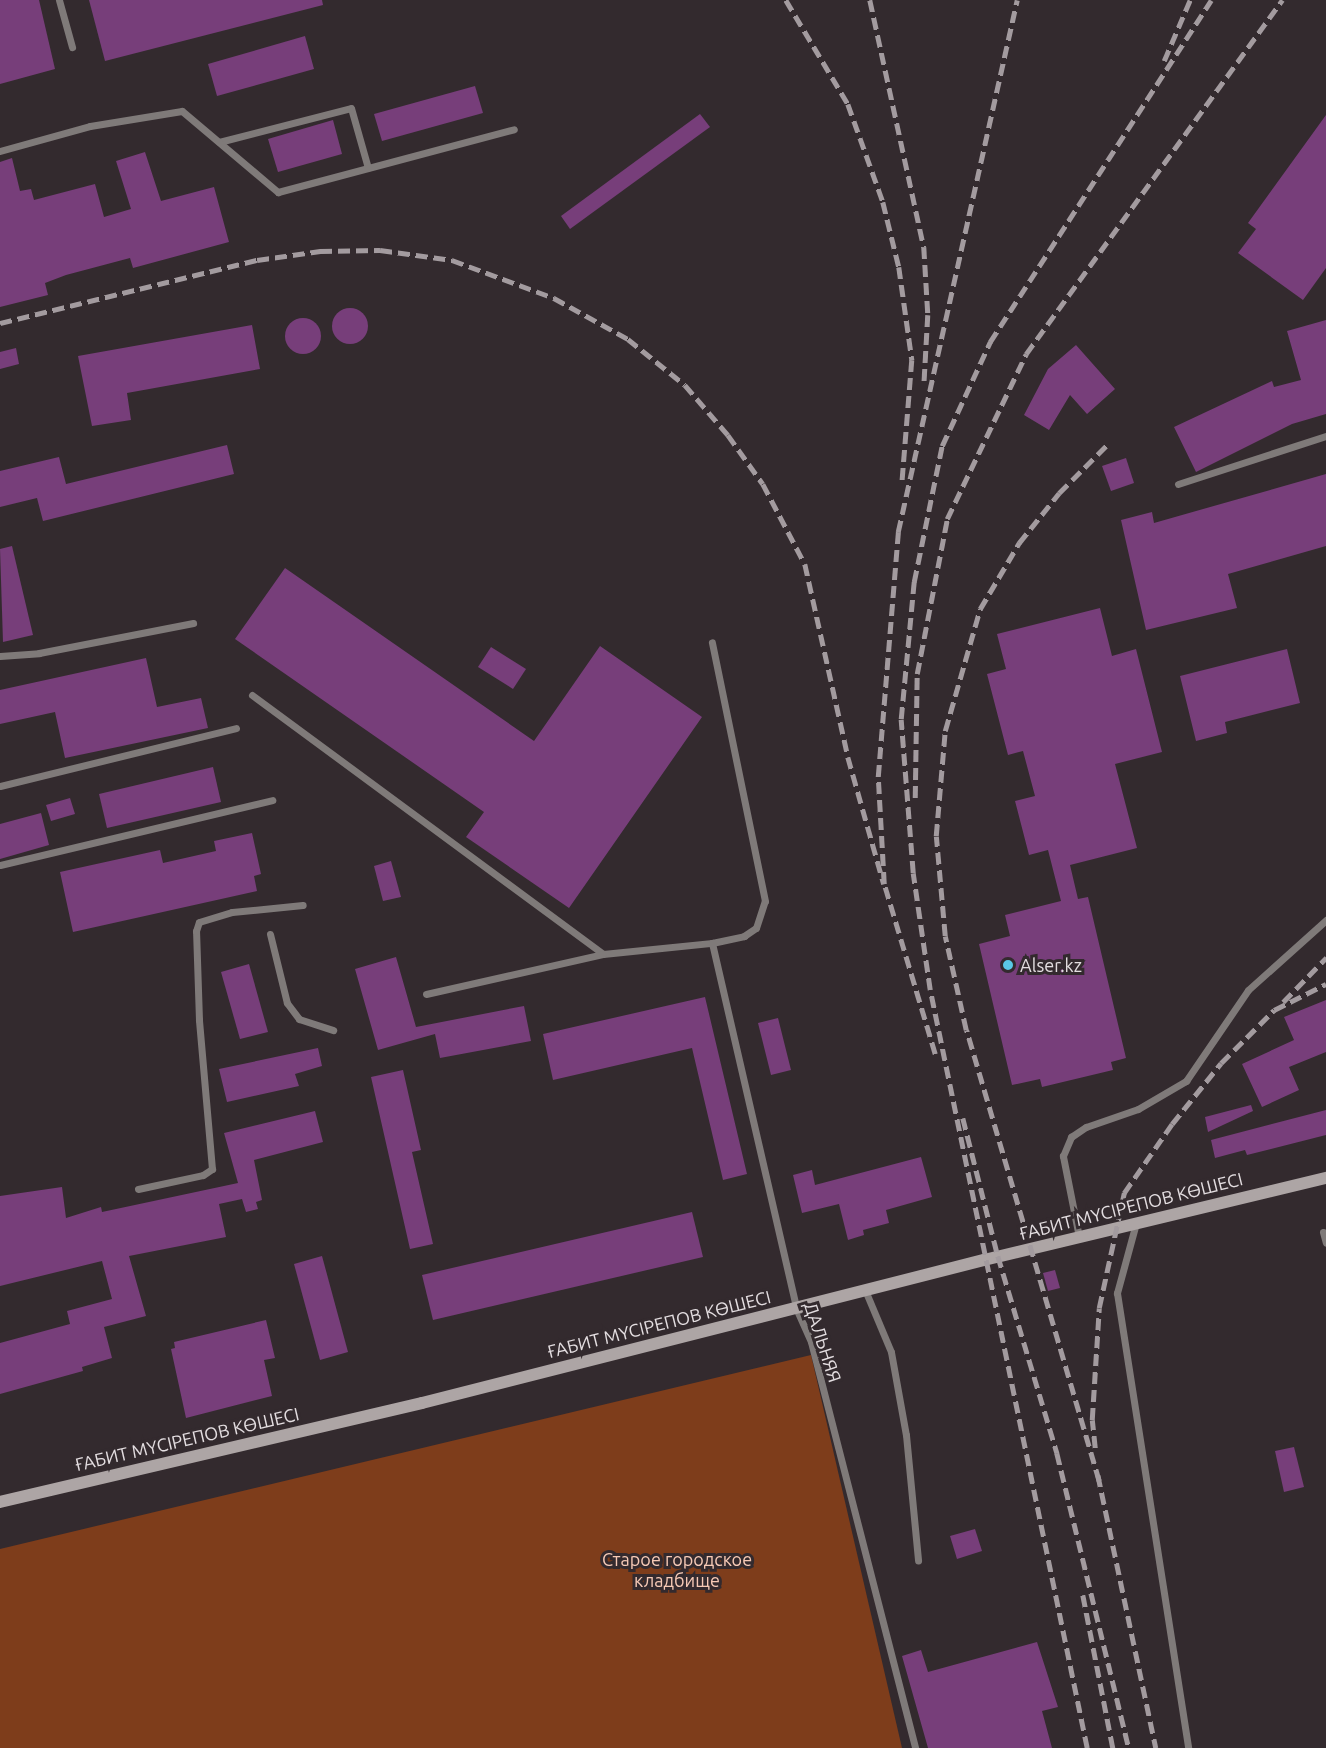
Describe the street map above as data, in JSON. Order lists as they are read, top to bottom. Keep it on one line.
{"streets":{"main road":["ҒАБИТ МҮСІРЕПОВ КӨШЕСІ"],"lane":["ДАЛЬНЯЯ"]},"crossings":[["ҒАБИТ МҮСІРЕПОВ КӨШЕСІ","ДАЛЬНЯЯ"]],"parks":["Старое городское кладбище"],"places":["Alser.kz"]}
